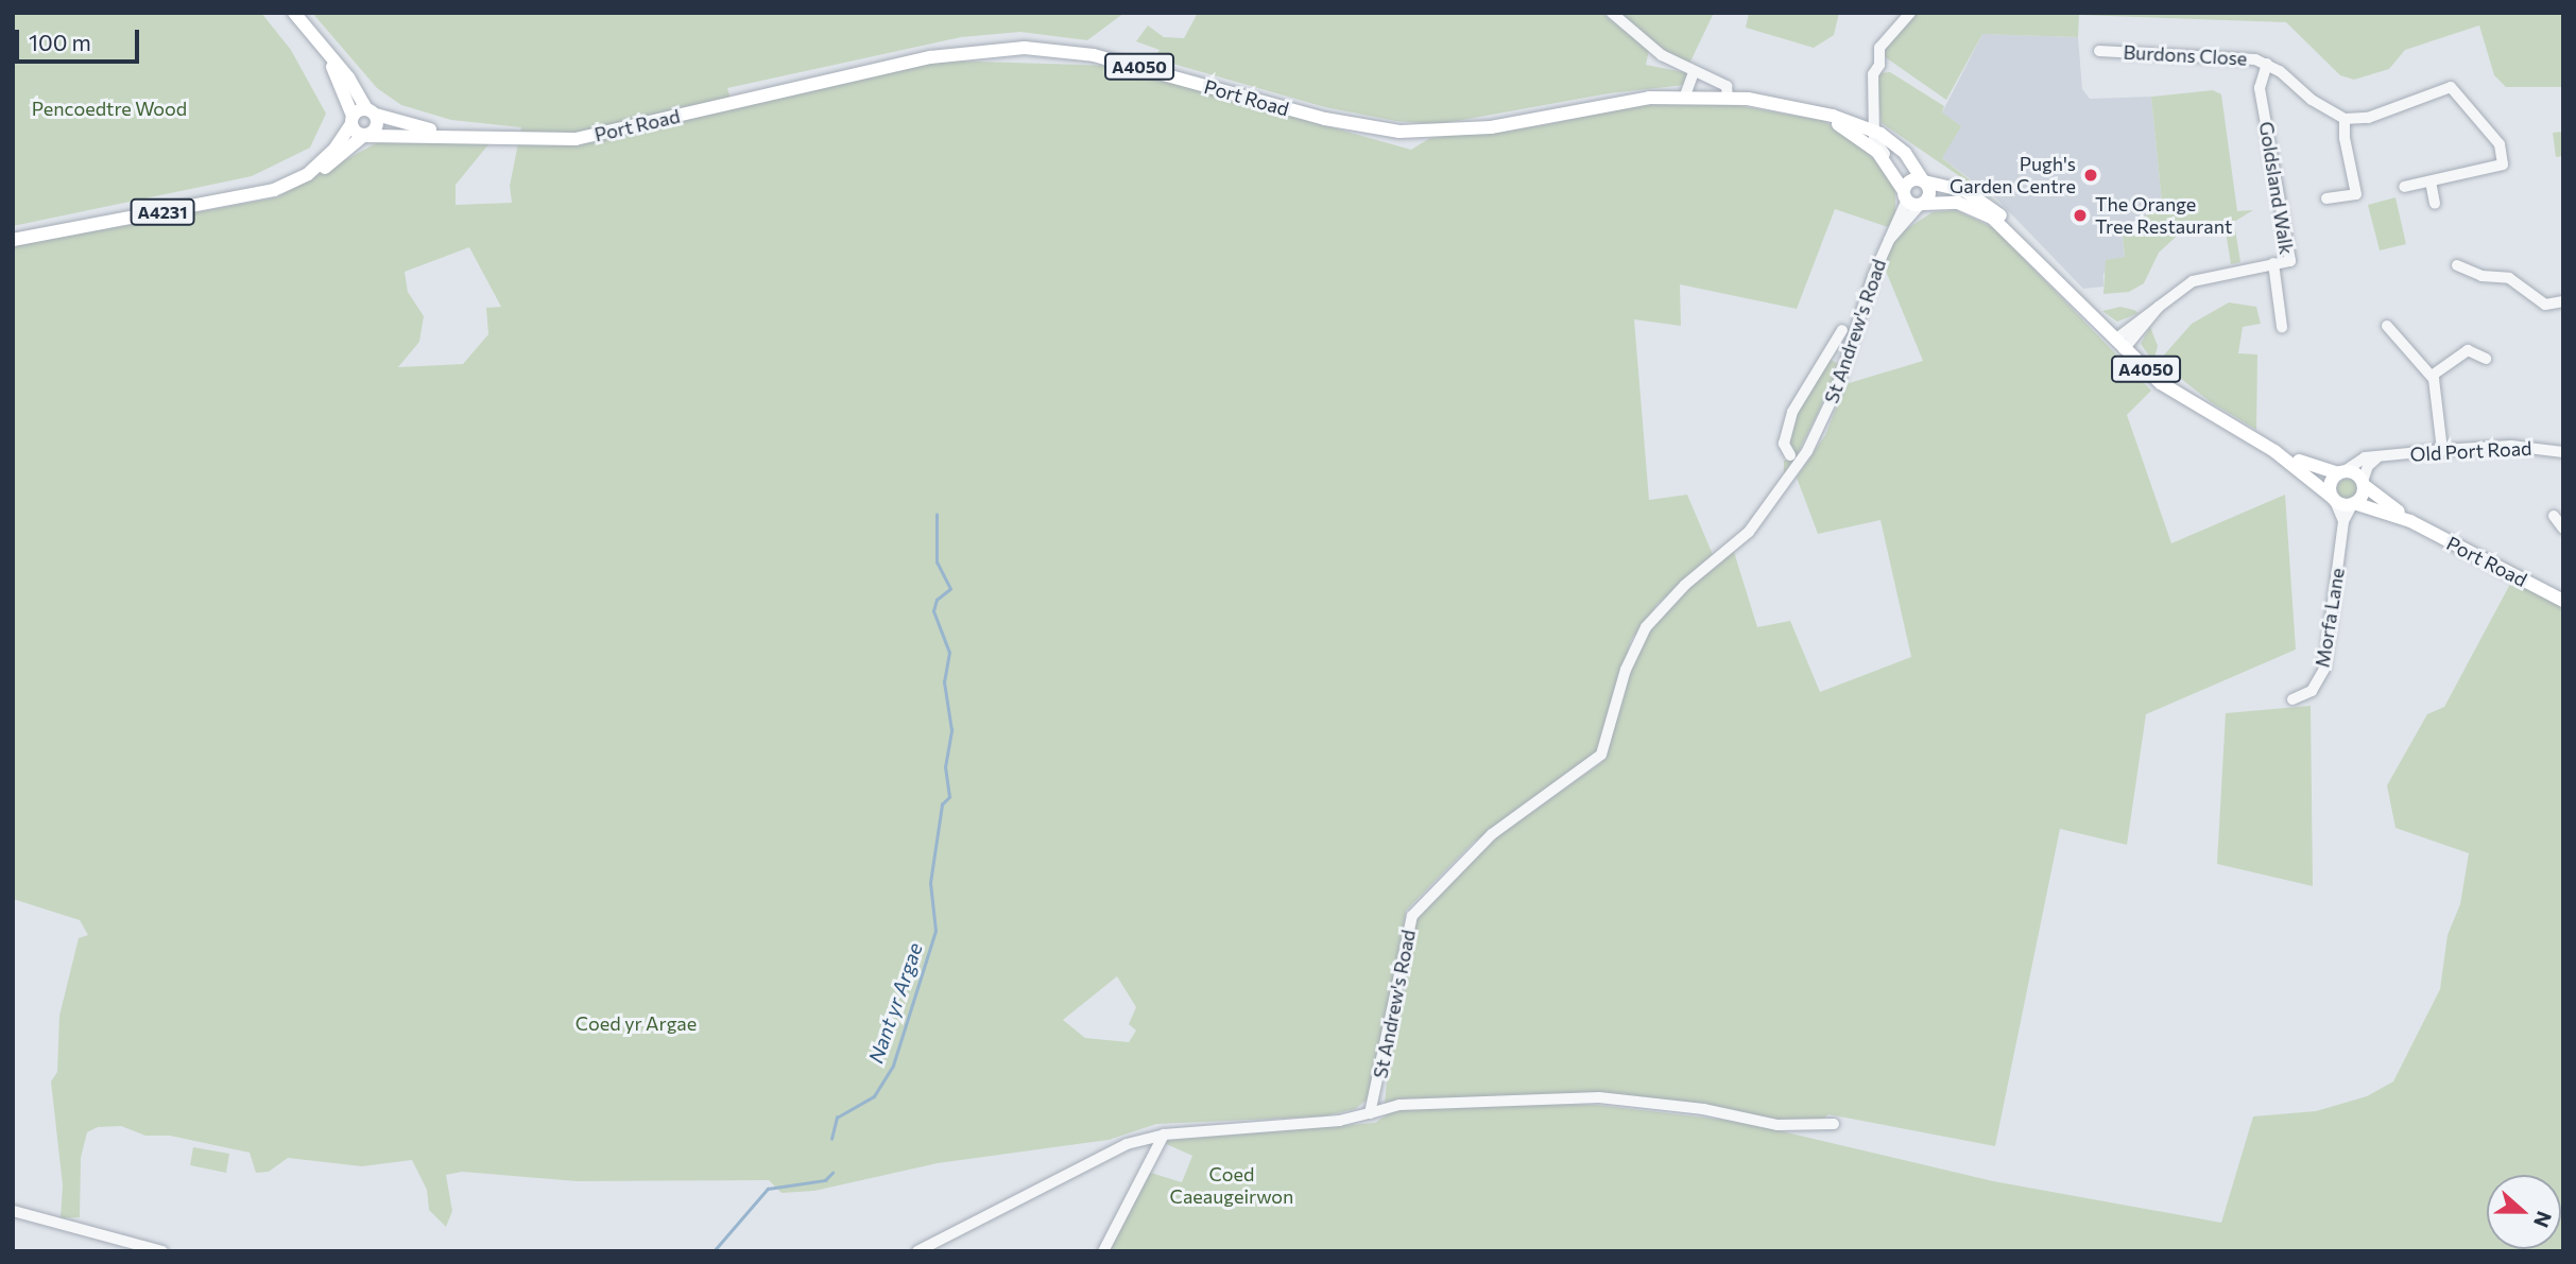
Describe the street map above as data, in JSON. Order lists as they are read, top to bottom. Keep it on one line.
{"streets":{"main road":["A4050","Port Road","A4231"],"street":["Burdons Close","Goldsland Walk","St Andrew's Road","Old Port Road","Morfa Lane"]},"crossings":[["Burdons Close","Goldsland Walk"],["Port Road","Goldsland Walk"],["Port Road","A4231"],["Port Road","St Andrew's Road"],["Port Road","Old Port Road"],["Port Road","Morfa Lane"],["Old Port Road","Morfa Lane"]],"water":["Nant yr Argae"],"parks":["Pencoedtre Wood","Coed yr Argae","Coed Caeaugeirwon"],"places":["Pugh's Garden Centre","The Orange Tree Restaurant"],"scale_bar":"100 m","north":"right"}
